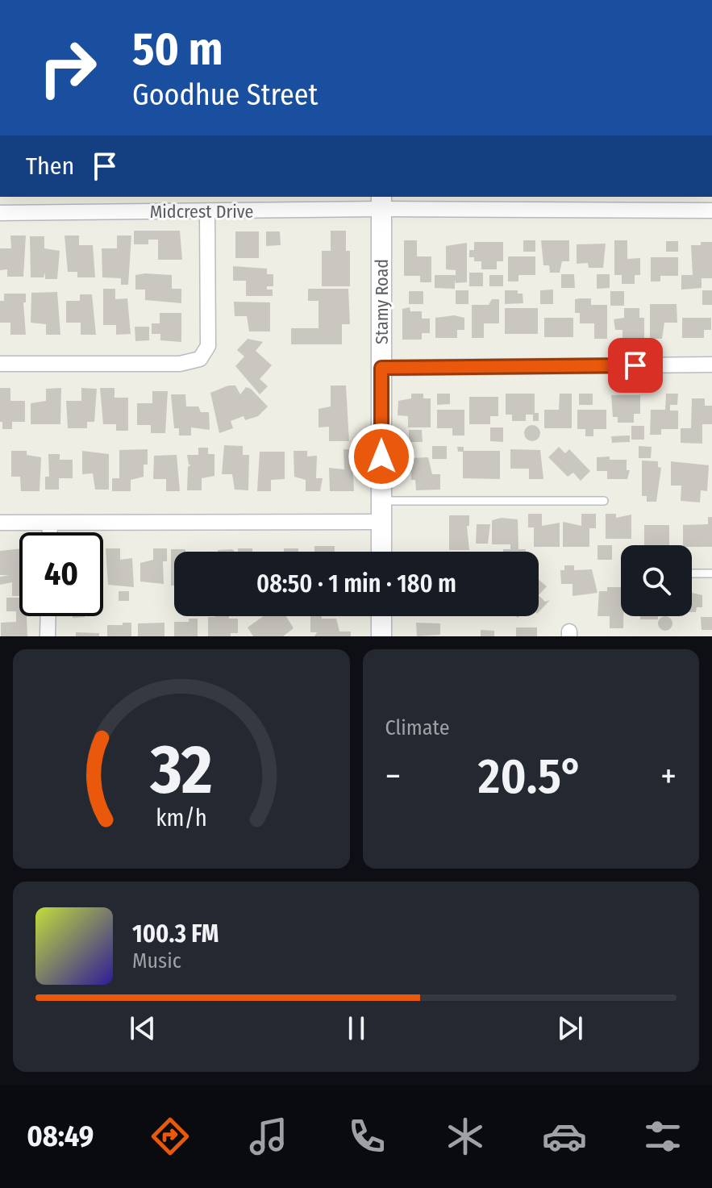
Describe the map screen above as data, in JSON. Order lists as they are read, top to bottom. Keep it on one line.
{"streets":{"street":["Midcrest Drive","Stamy Road"]},"crossings":[["Midcrest Drive","Stamy Road"]],"page":{"turn":["50 m","Goodhue Street"],"then":"Then","limit":"40","trip":"08:50 · 1 min · 180 m","tile":"Climate","heat":["−","20.5°","+"],"song":["100.3 FM","Music"],"tabs":"08:49","gauge":["32","km/h"]}}
